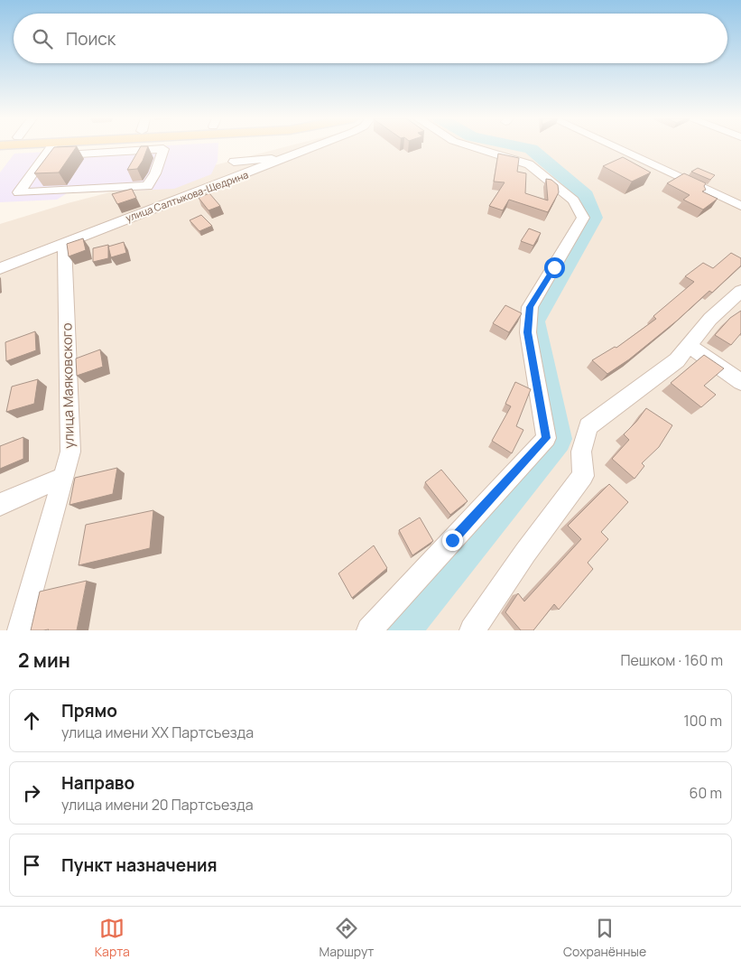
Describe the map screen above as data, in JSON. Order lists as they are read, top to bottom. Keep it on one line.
{"streets":{"street":["улица Салтыкова-Щедрина","улица Маяковского"]},"crossings":[["улица Салтыкова-Щедрина","улица Маяковского"]],"page":{"search":"Поиск","heading":["2 мин","Пешком · 160 m"],"list":[["Прямо","улица имени ХХ Партсъезда","100 m"],["Направо","улица имени 20 Партсъезда","60 m"],"Пункт назначения"],"nav":["Карта","Маршрут","Сохранённые"]}}
